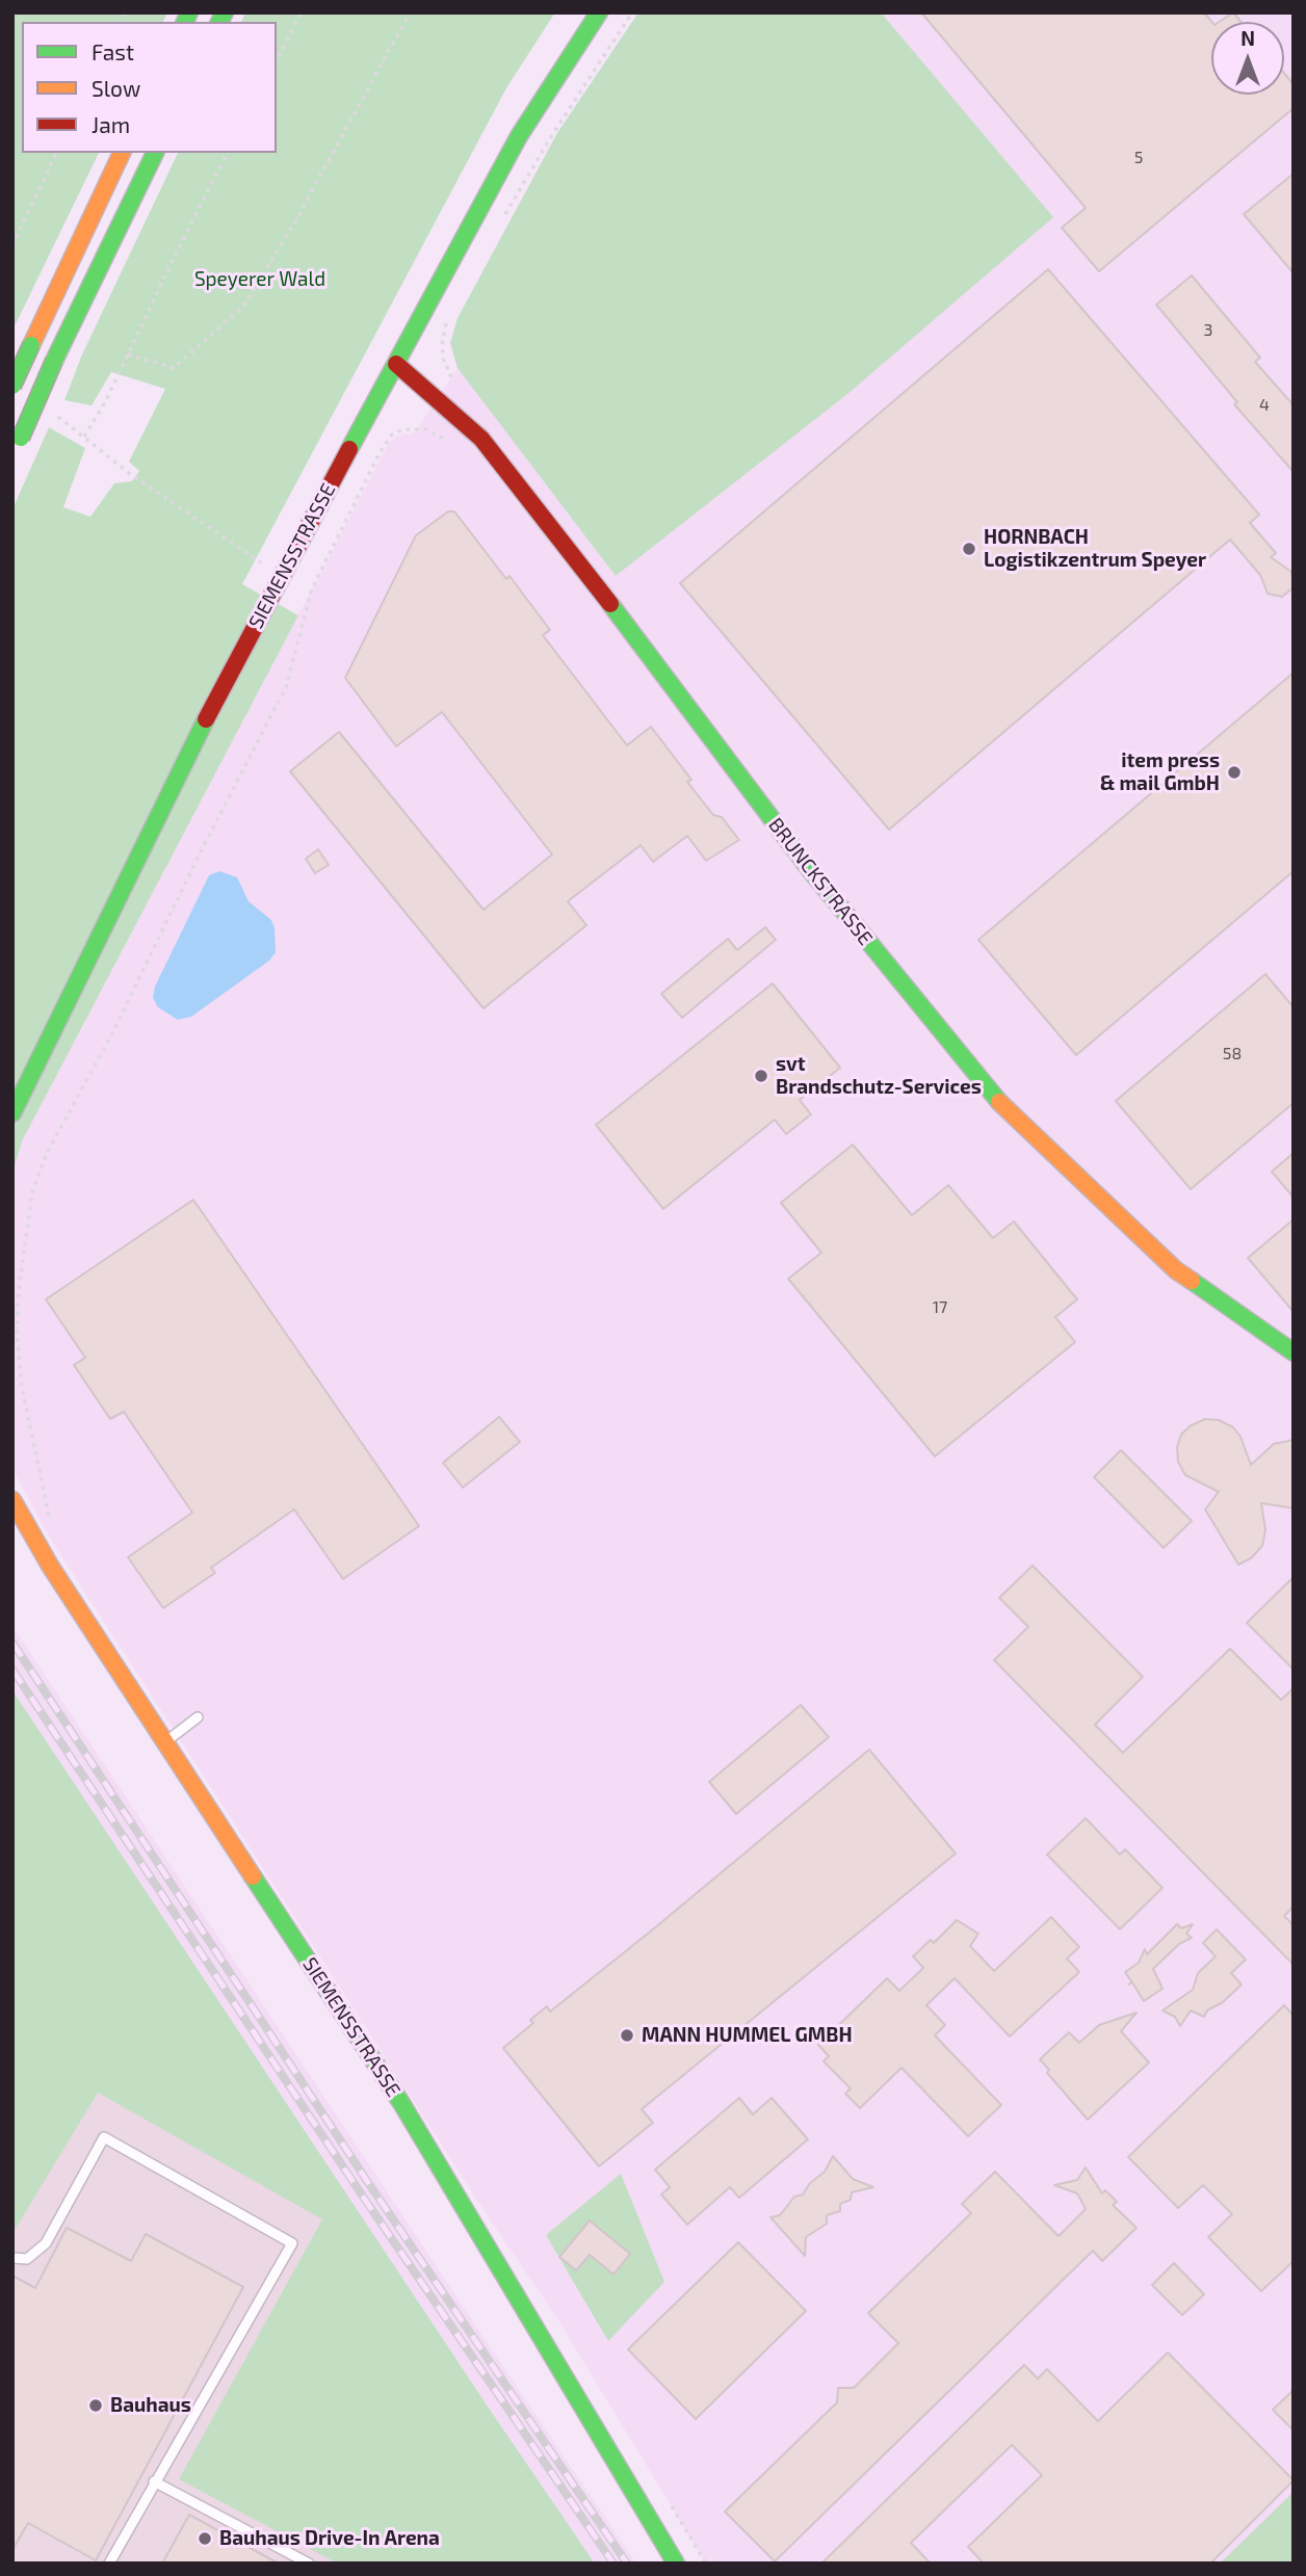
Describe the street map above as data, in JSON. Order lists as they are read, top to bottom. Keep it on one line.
{"streets":{"main road":["SIEMENSSTRASSE","BRUNCKSTRASSE"]},"crossings":[["SIEMENSSTRASSE","BRUNCKSTRASSE"]],"parks":["Speyerer Wald"],"places":["HORNBACH Logistikzentrum Speyer","item press & mail GmbH","svt Brandschutz-Services","MANN HUMMEL GMBH","Bauhaus","Bauhaus Drive-In Arena"],"house_numbers":["5","3","4","58","17"],"legend":["Fast","Slow","Jam"],"north":"top"}
